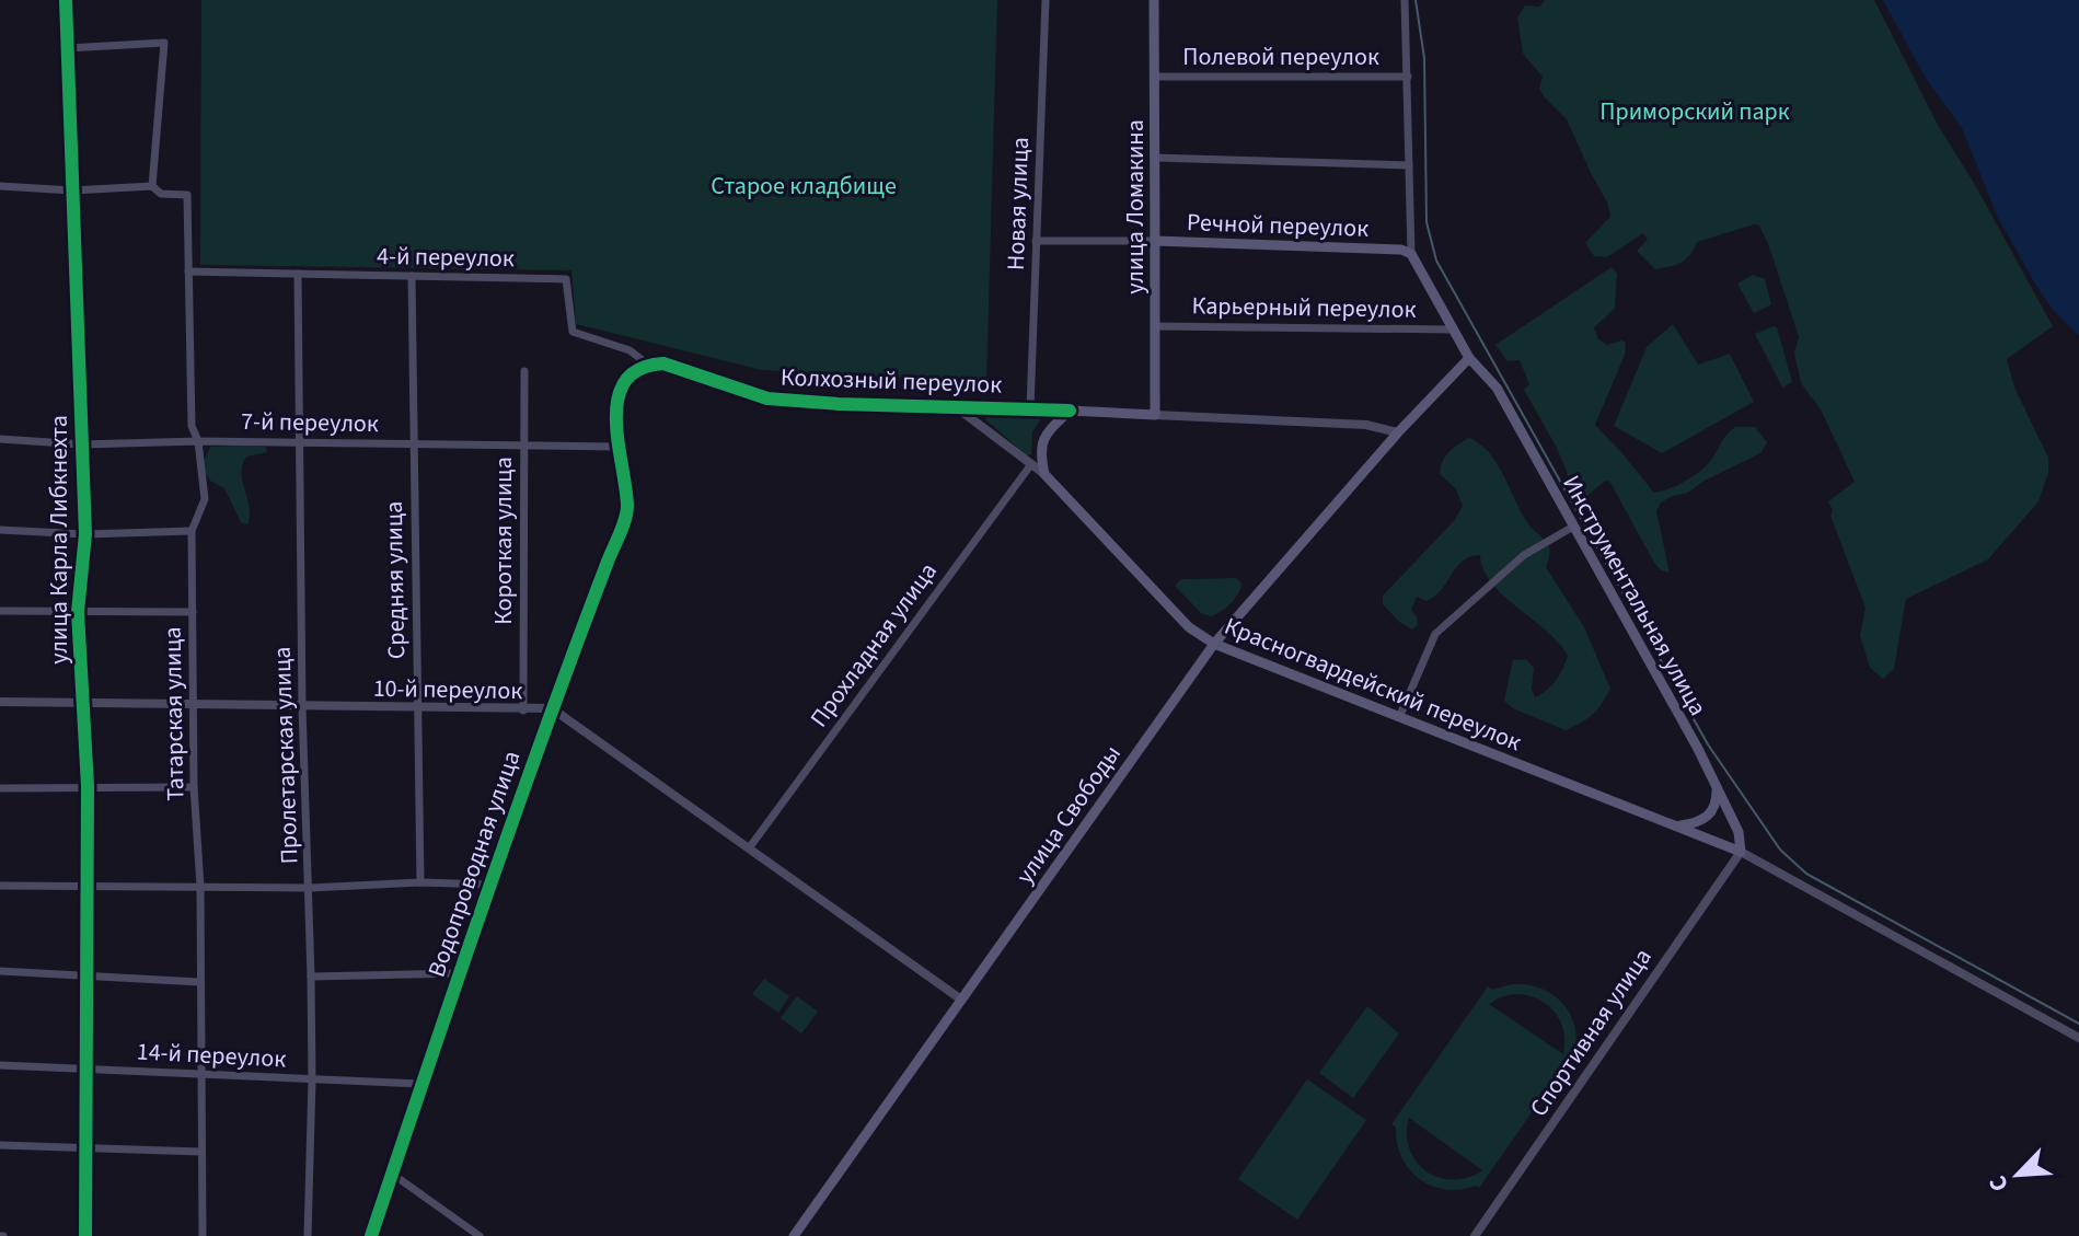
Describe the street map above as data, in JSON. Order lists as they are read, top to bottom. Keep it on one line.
{"streets":{"main road":["улица Ломакина","Речной переулок","Колхозный переулок","Инструментальная улица","Красногвардейский переулок","улица Свободы"],"street":["Полевой переулок","Новая улица","4-й переулок","Карьерный переулок","7-й переулок","улица Карла Либкнехта","Короткая улица","Средняя улица","Прохладная улица","10-й переулок","Татарская улица","Пролетарская улица","Водопроводная улица","Спортивная улица","14-й переулок"]},"crossings":[["Полевой переулок","улица Ломакина"],["Полевой переулок","Инструментальная улица"],["Новая улица","Речной переулок"],["Новая улица","Колхозный переулок"],["улица Ломакина","Речной переулок"],["улица Ломакина","Карьерный переулок"],["улица Ломакина","Колхозный переулок"],["Речной переулок","Инструментальная улица"],["4-й переулок","Колхозный переулок"],["4-й переулок","Средняя улица"],["4-й переулок","Татарская улица"],["4-й переулок","Пролетарская улица"],["Карьерный переулок","Инструментальная улица"],["Колхозный переулок","Красногвардейский переулок"],["Колхозный переулок","улица Свободы"],["7-й переулок","улица Карла Либкнехта"],["7-й переулок","Короткая улица"],["7-й переулок","Средняя улица"],["7-й переулок","Татарская улица"],["7-й переулок","Пролетарская улица"],["7-й переулок","Водопроводная улица"],["улица Карла Либкнехта","10-й переулок"],["улица Карла Либкнехта","14-й переулок"],["Короткая улица","10-й переулок"],["Средняя улица","10-й переулок"],["Инструментальная улица","Красногвардейский переулок"],["Инструментальная улица","улица Свободы"],["Инструментальная улица","Спортивная улица"],["Прохладная улица","Красногвардейский переулок"],["Прохладная улица","10-й переулок"],["Красногвардейский переулок","улица Свободы"],["Красногвардейский переулок","Спортивная улица"],["10-й переулок","Татарская улица"],["10-й переулок","Пролетарская улица"],["10-й переулок","улица Свободы"],["10-й переулок","Водопроводная улица"],["Татарская улица","14-й переулок"],["Пролетарская улица","14-й переулок"],["Водопроводная улица","14-й переулок"]],"parks":["Приморский парк","Старое кладбище"],"north":"bottom left"}
